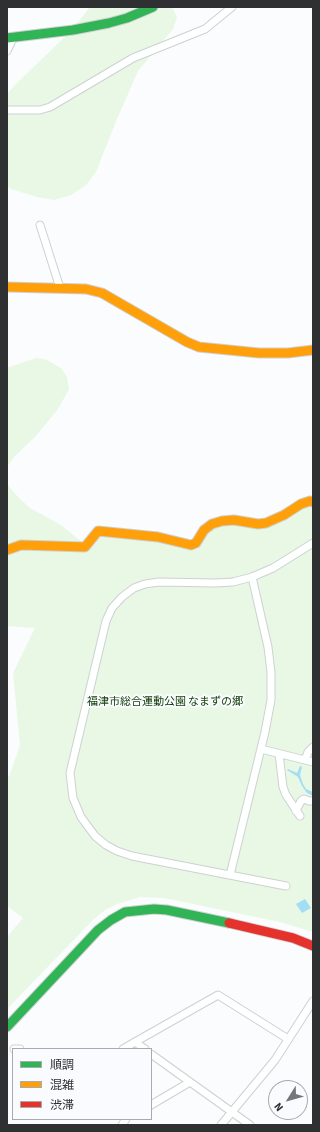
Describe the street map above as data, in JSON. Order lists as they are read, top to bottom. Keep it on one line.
{"parks":["福津市総合運動公園 なまずの郷"],"legend":["順調","混雑","渋滞"],"north":"bottom left"}
